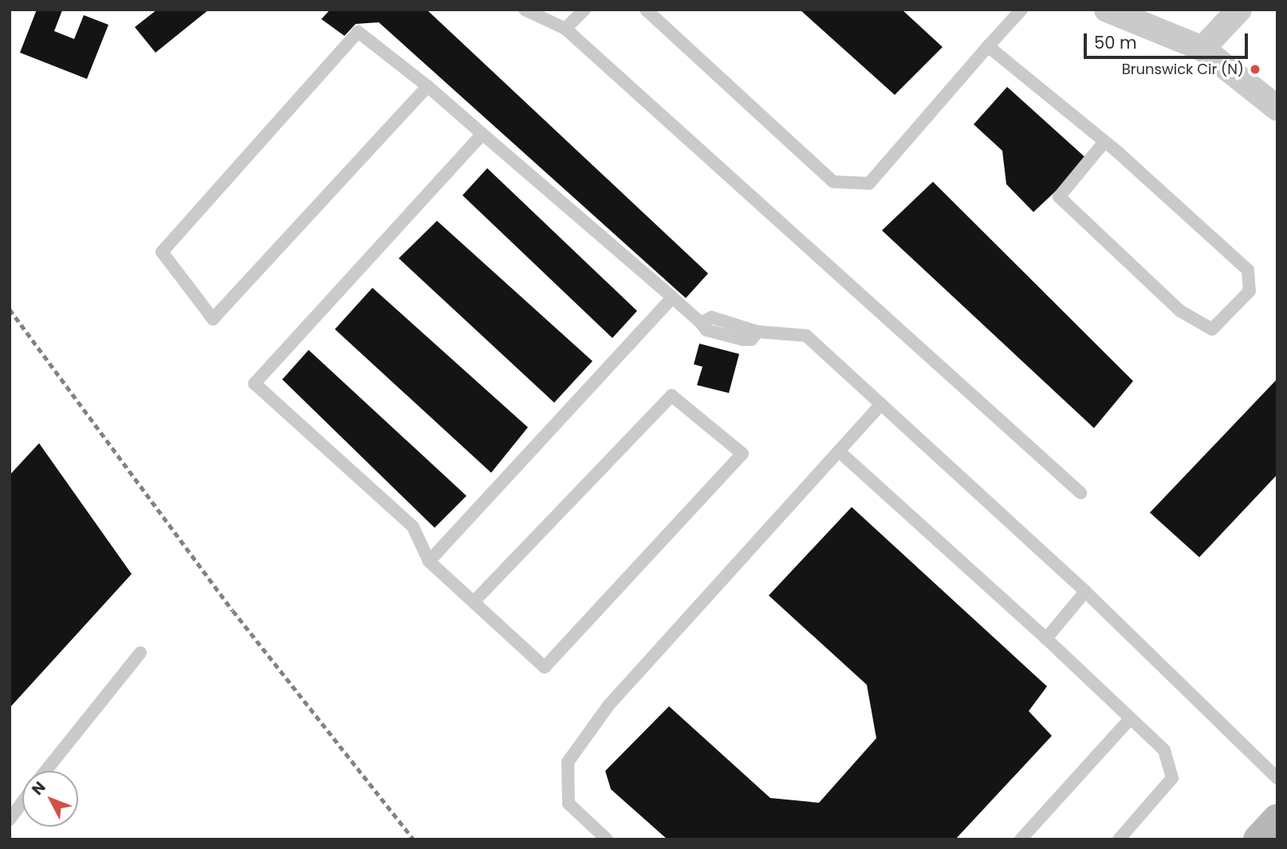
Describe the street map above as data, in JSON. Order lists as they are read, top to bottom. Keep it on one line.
{"places":["Brunswick Cir (N)"],"scale_bar":"50 m","north":"top left"}
